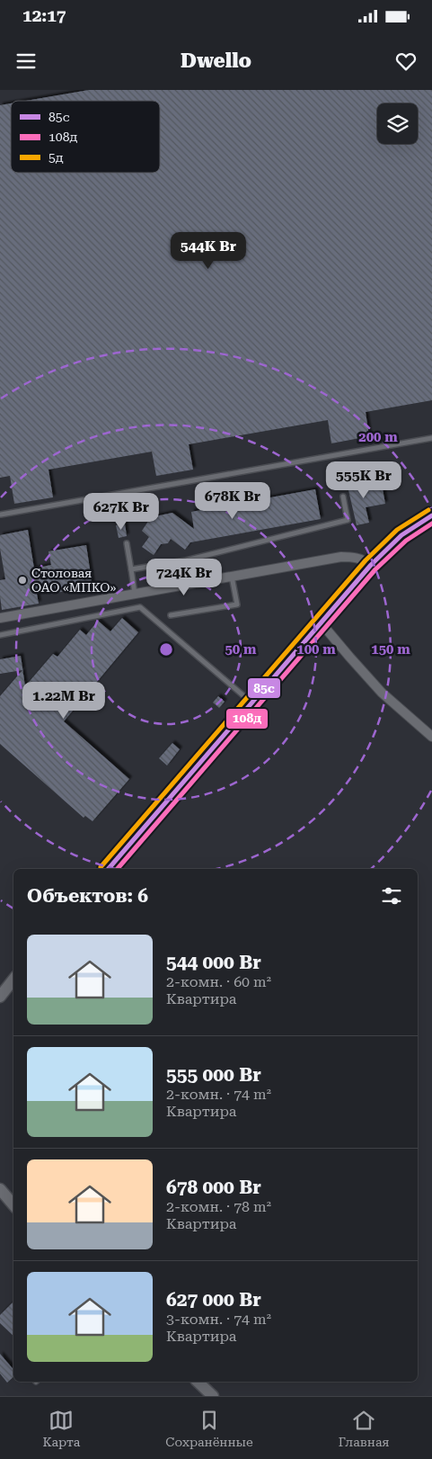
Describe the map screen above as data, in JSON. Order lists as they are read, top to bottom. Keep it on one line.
{"places":["Столовая ОАО «МПКО»"],"lines":["transit line 5д","transit line 85с","transit line 108д"],"legend":["85с","108д","5д"],"page":{"status":"12:17","header":"Dwello","price":["544K Br","555K Br","678K Br","627K Br","724K Br","1.22M Br"],"heading":"Объектов: 6","list":[{"name":"544 000 Br","note":"2-комн. · 60 m² · Квартира"},{"name":"555 000 Br","note":"2-комн. · 74 m² · Квартира"},{"name":"678 000 Br","note":"2-комн. · 78 m² · Квартира"},{"name":"627 000 Br","note":"3-комн. · 74 m² · Квартира"}],"tabs":["Карта","Сохранённые","Главная"]},"rings":["200 m","50 m","100 m","150 m"]}
